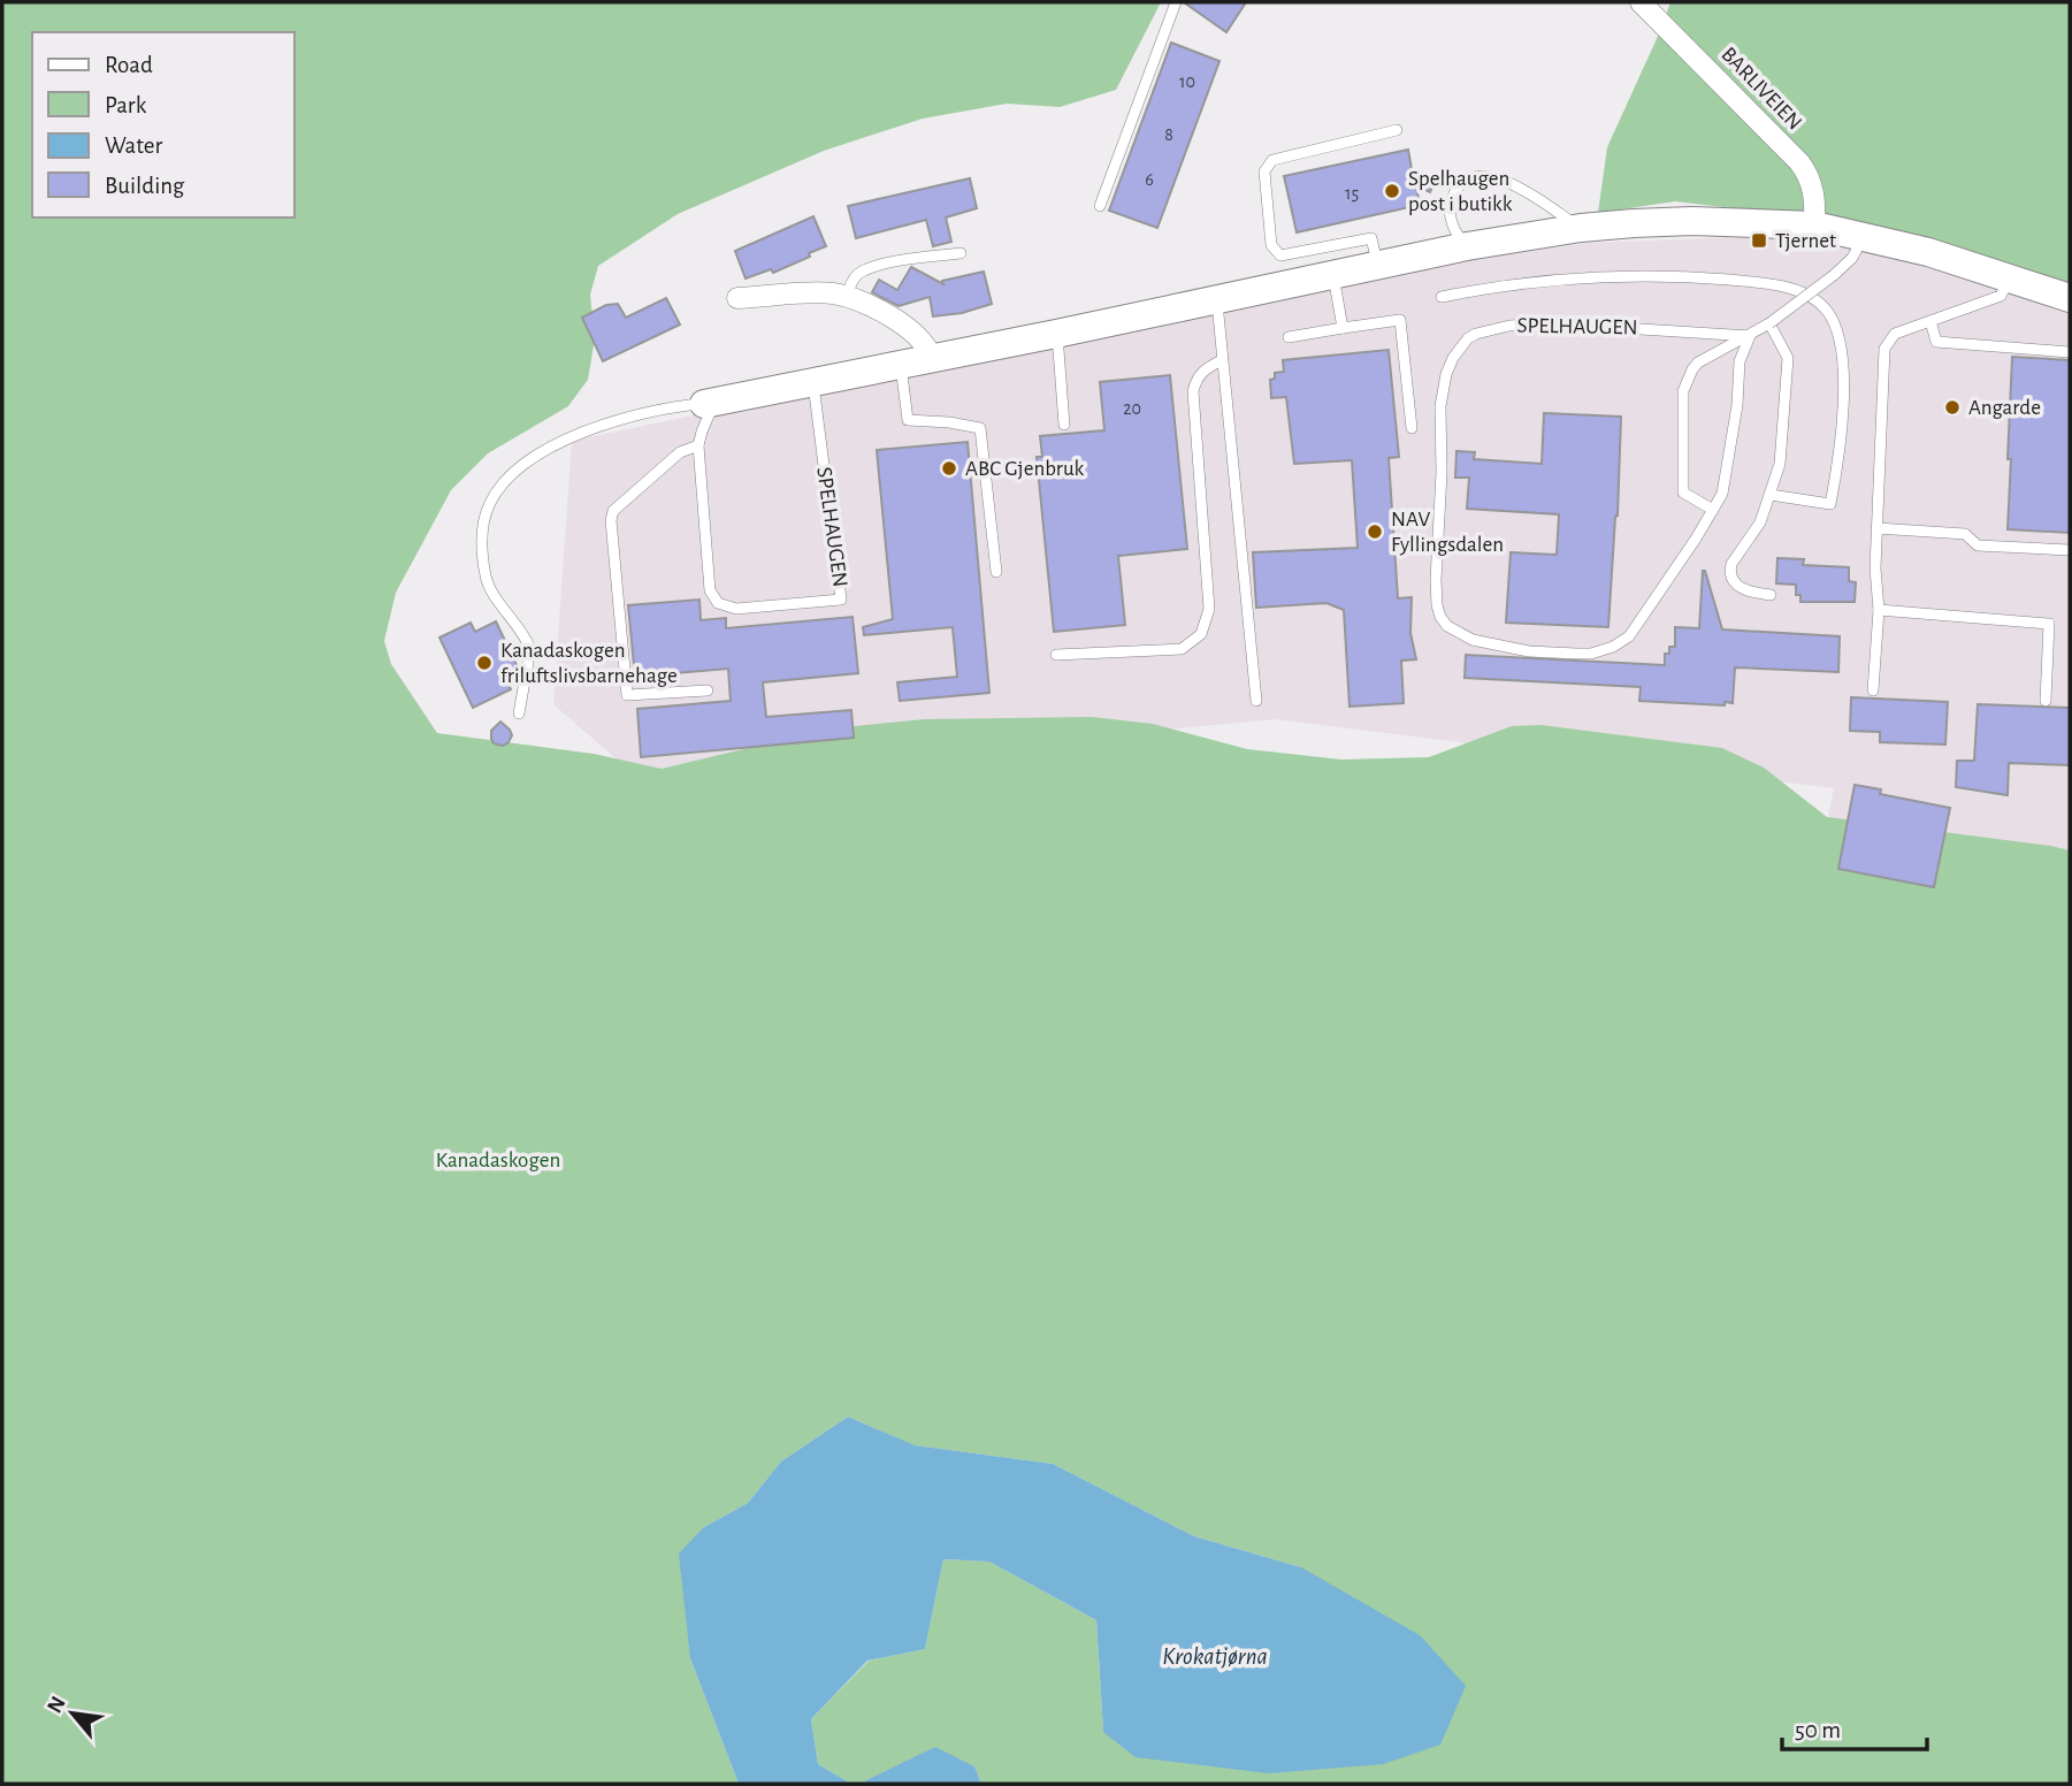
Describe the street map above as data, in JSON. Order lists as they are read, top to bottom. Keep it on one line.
{"streets":{"street":["BARLIVEIEN"],"lane":["SPELHAUGEN"]},"water":["Krokatjørna"],"parks":["Kanadaskogen"],"places":{"other":["Spelhaugen post i butikk","Angarde","ABC Gjenbruk","NAV Fyllingsdalen","Kanadaskogen friluftslivsbarnehage"],"transit":["Tjernet"]},"house_numbers":["10","8","6","15","20"],"legend":["Road","Park","Water","Building"],"scale_bar":"50 m","north":"top left"}
